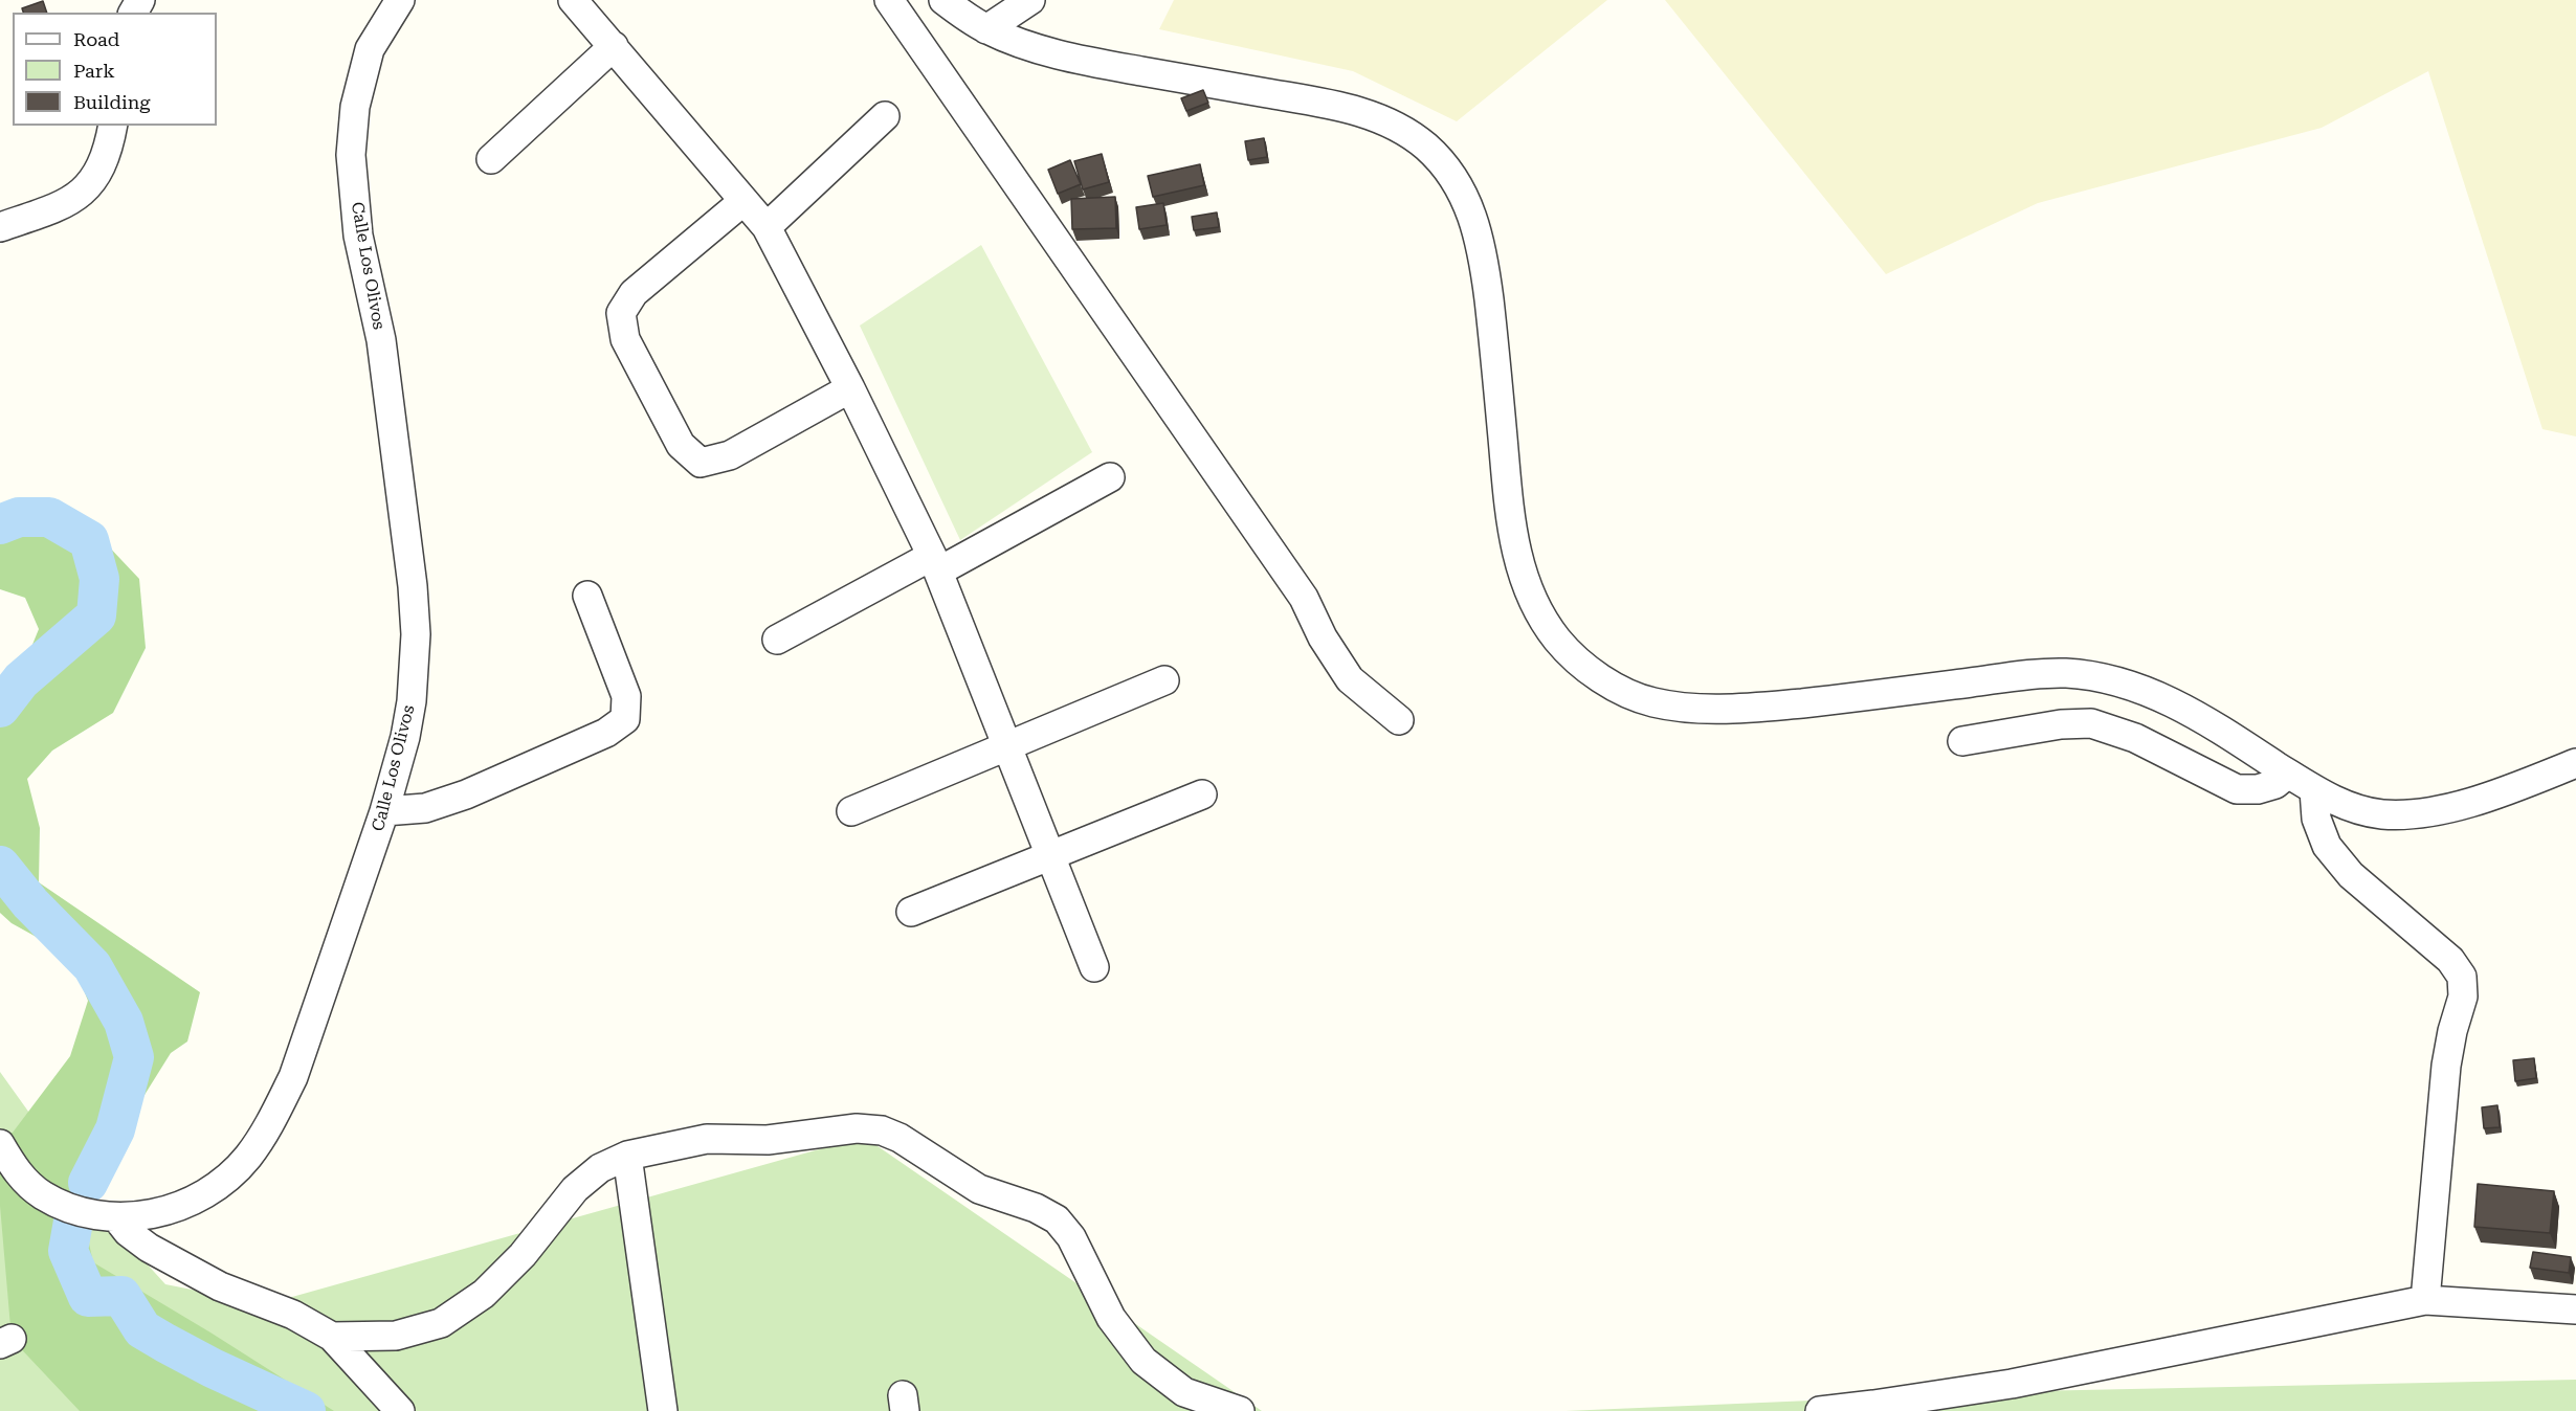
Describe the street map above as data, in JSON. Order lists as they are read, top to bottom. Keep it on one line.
{"streets":{"street":["Calle Los Olivos"]},"legend":["Road","Park","Building"]}
